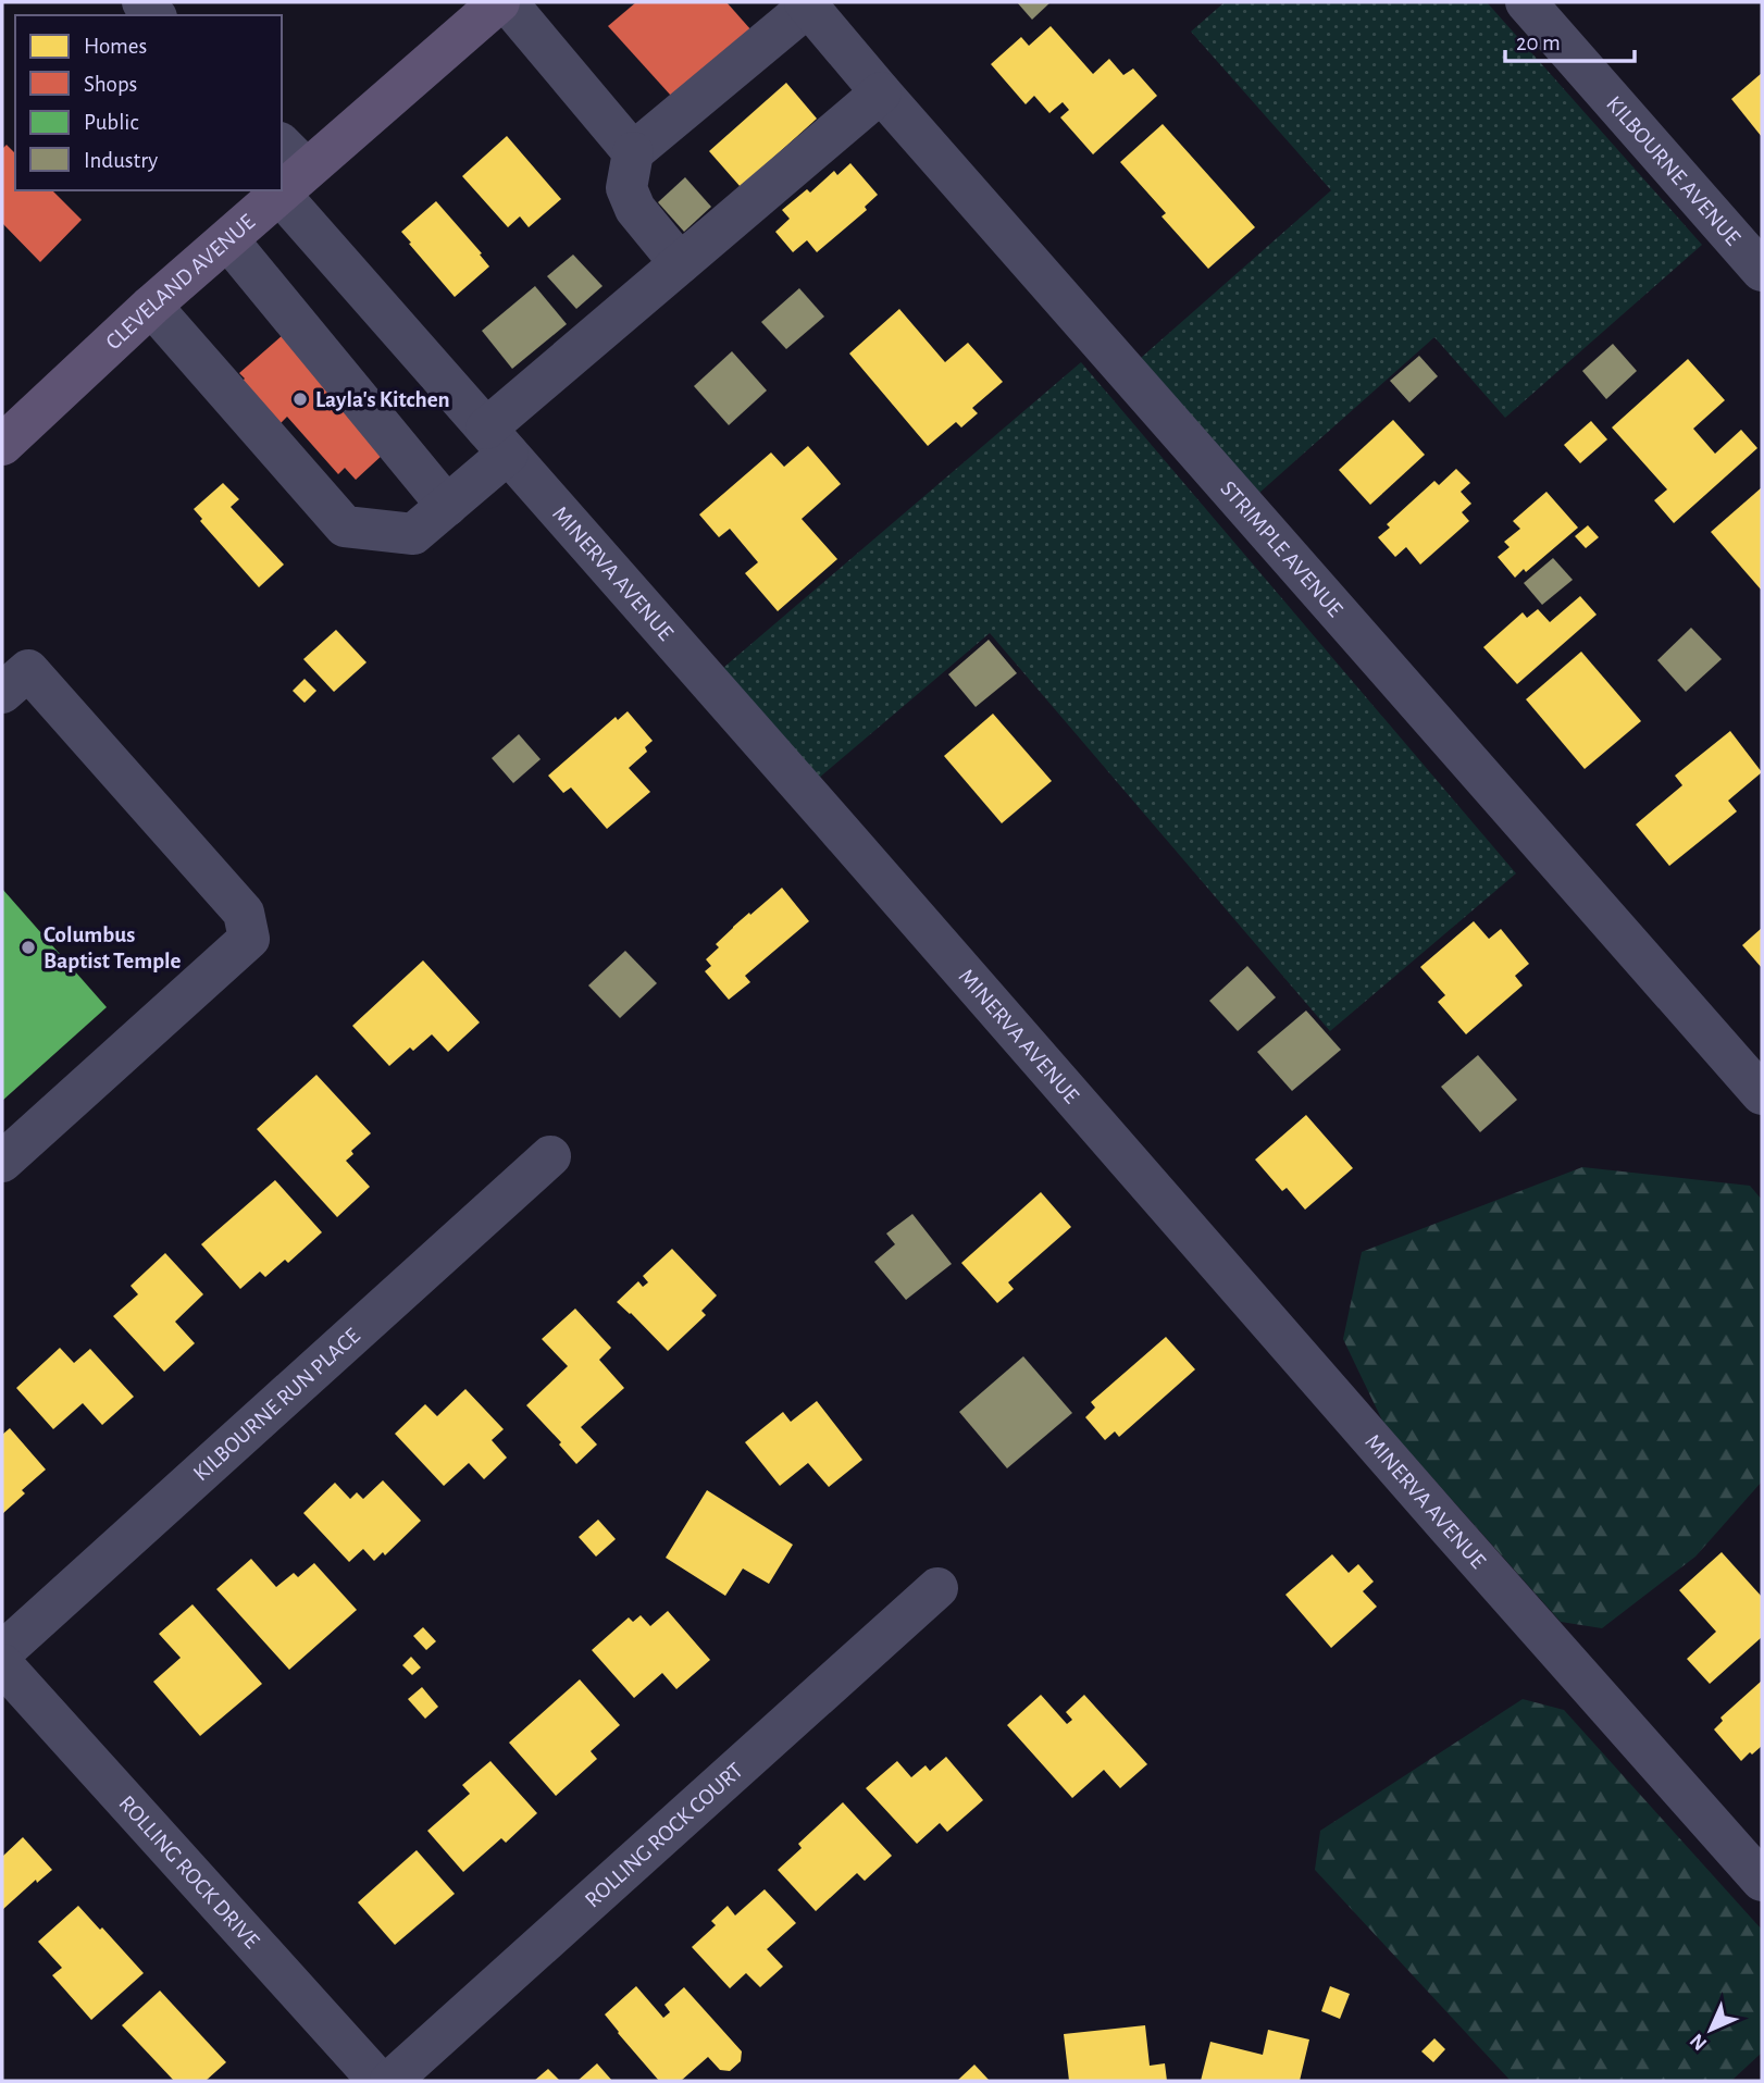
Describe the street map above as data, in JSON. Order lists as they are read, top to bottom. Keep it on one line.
{"streets":{"main road":["CLEVELAND AVENUE"],"street":["KILBOURNE AVENUE","STRIMPLE AVENUE","MINERVA AVENUE","KILBOURNE RUN PLACE","ROLLING ROCK COURT","ROLLING ROCK DRIVE"]},"crossings":[["CLEVELAND AVENUE","MINERVA AVENUE"]],"places":["Layla's Kitchen","Columbus Baptist Temple"],"legend":["Homes","Shops","Public","Industry"],"scale_bar":"20 m","north":"bottom left"}
